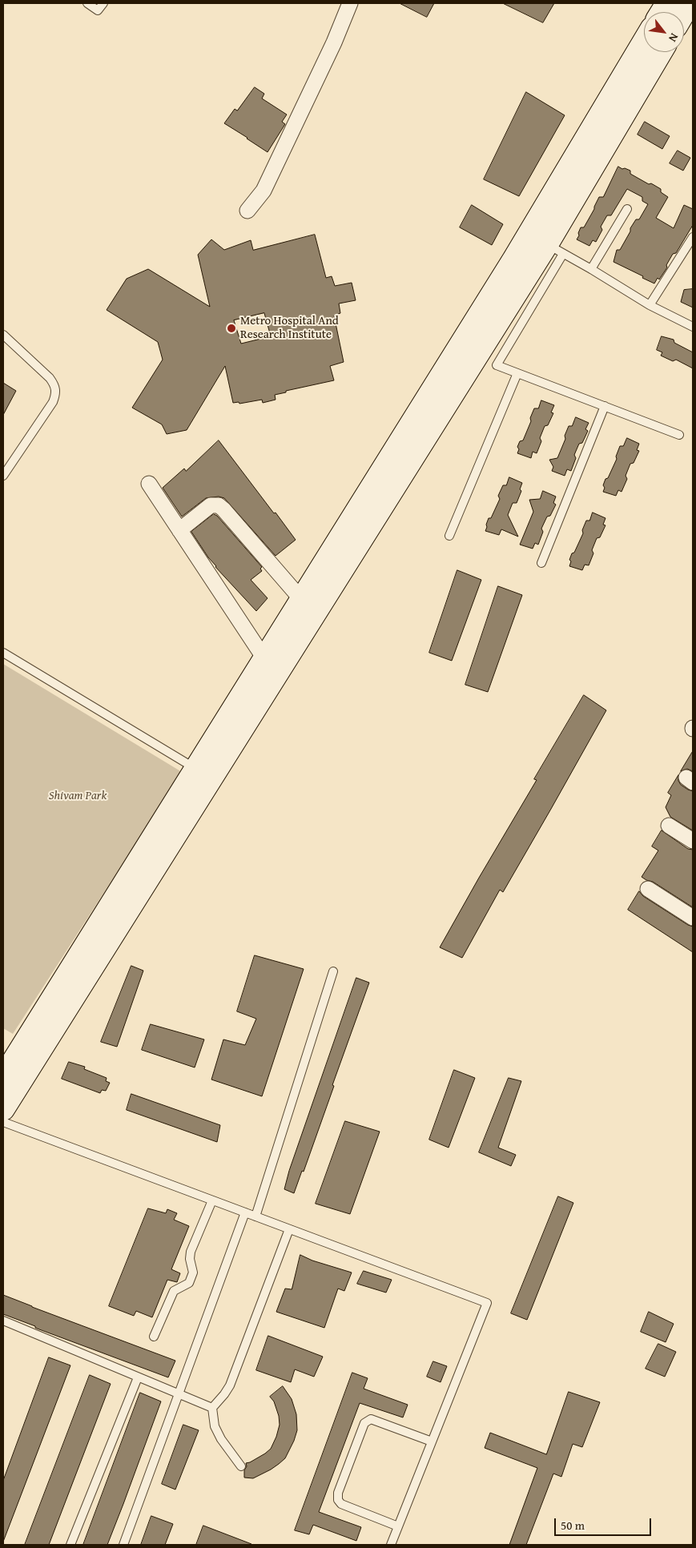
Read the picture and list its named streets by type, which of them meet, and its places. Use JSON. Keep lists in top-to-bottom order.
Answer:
{
  "parks": ["Shivam Park"],
  "places": ["Metro Hospital And Research Institute"],
  "scale_bar": "50 m",
  "north": "bottom right"
}
